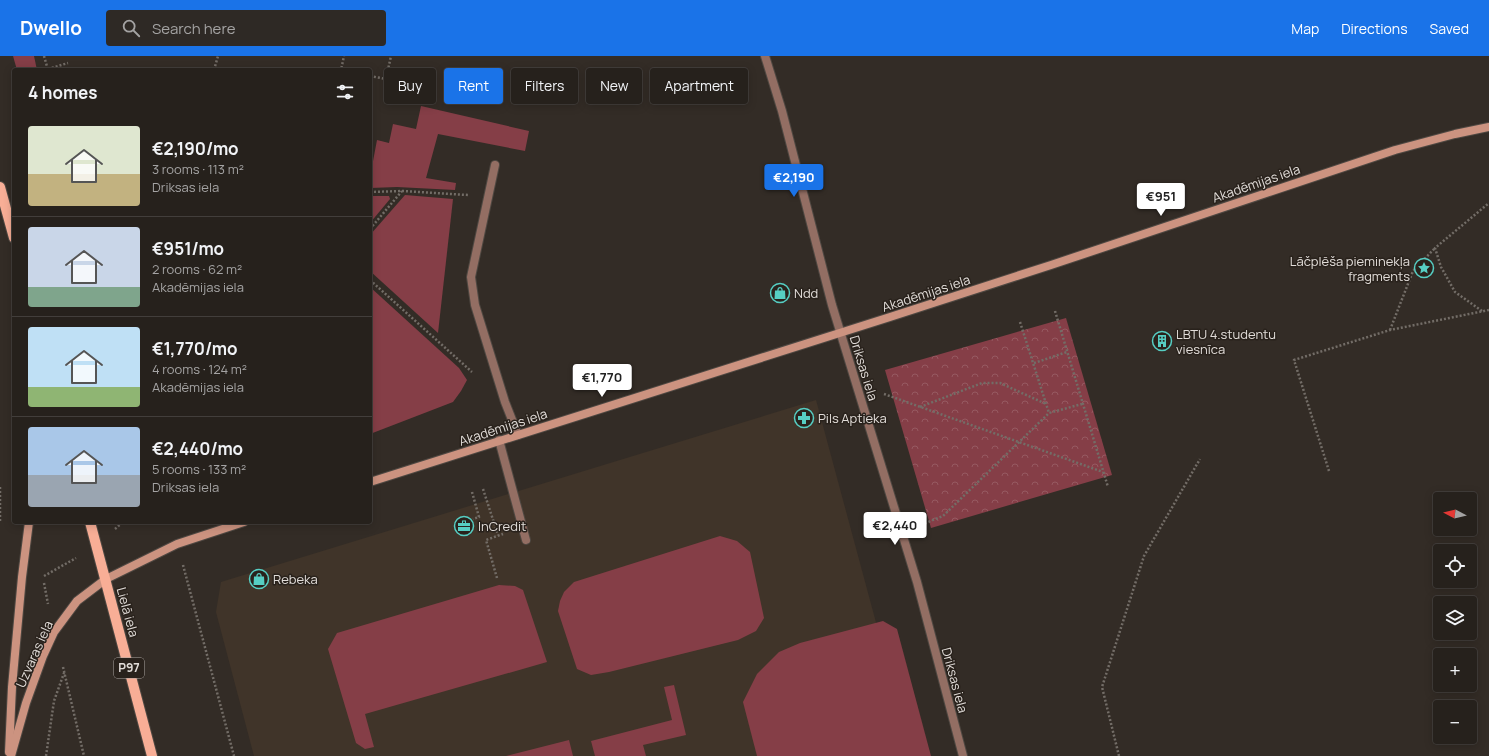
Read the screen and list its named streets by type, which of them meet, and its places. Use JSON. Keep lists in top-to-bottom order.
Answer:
{
  "streets": {
    "main road": [
      "Akadēmijas iela",
      "Lielā iela",
      "Uzvaras iela",
      "P97"
    ],
    "street": ["Driksas iela"]
  },
  "crossings": [
    ["Akadēmijas iela", "Driksas iela"],
    ["Lielā iela", "Uzvaras iela"]
  ],
  "places": {
    "place": ["Lāčplēša pieminekļa fragments"],
    "shop": ["Ndd", "Rebeka"],
    "building": ["LBTU 4.studentu viesnīca"],
    "pharmacy": ["Pils Aptieka"],
    "office": ["InCredit"]
  },
  "north": "left",
  "page": {
    "header": "Dwello",
    "search": "Search here",
    "nav": ["Map", "Directions", "Saved"],
    "chip": [
      "Buy",
      "Rent",
      "Filters",
      "New",
      "Apartment"
    ],
    "heading": "4 homes",
    "list": [
      {
        "name": "€2,190/mo",
        "note": "3 rooms · 113 m² · Driksas iela"
      },
      {
        "name": "€951/mo",
        "note": "2 rooms · 62 m² · Akadēmijas iela"
      },
      {
        "name": "€1,770/mo",
        "note": "4 rooms · 124 m² · Akadēmijas iela"
      },
      {
        "name": "€2,440/mo",
        "note": "5 rooms · 133 m² · Driksas iela"
      }
    ],
    "price": [
      "€2,190",
      "€951",
      "€1,770",
      "€2,440"
    ],
    "map_buttons": ["+", "−"]
  }
}
